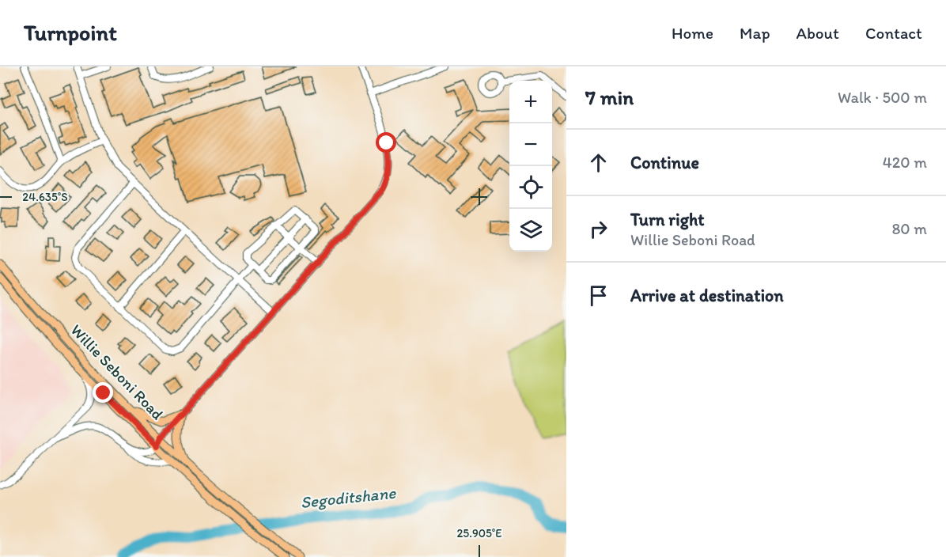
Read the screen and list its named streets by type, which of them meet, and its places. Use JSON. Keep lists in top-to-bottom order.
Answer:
{
  "streets": {
    "main road": ["Willie Seboni Road"]
  },
  "water": ["Segoditshane"],
  "page": {
    "header": "Turnpoint",
    "nav": [
      "Home",
      "Map",
      "About",
      "Contact"
    ],
    "heading": ["7 min", "Walk · 500 m"],
    "map_buttons": ["+", "−"],
    "list": [
      ["Continue", "420 m"],
      ["Turn right", "Willie Seboni Road", "80 m"],
      "Arrive at destination"
    ]
  },
  "coordinates": ["24.635°S", "25.905°E"]
}
